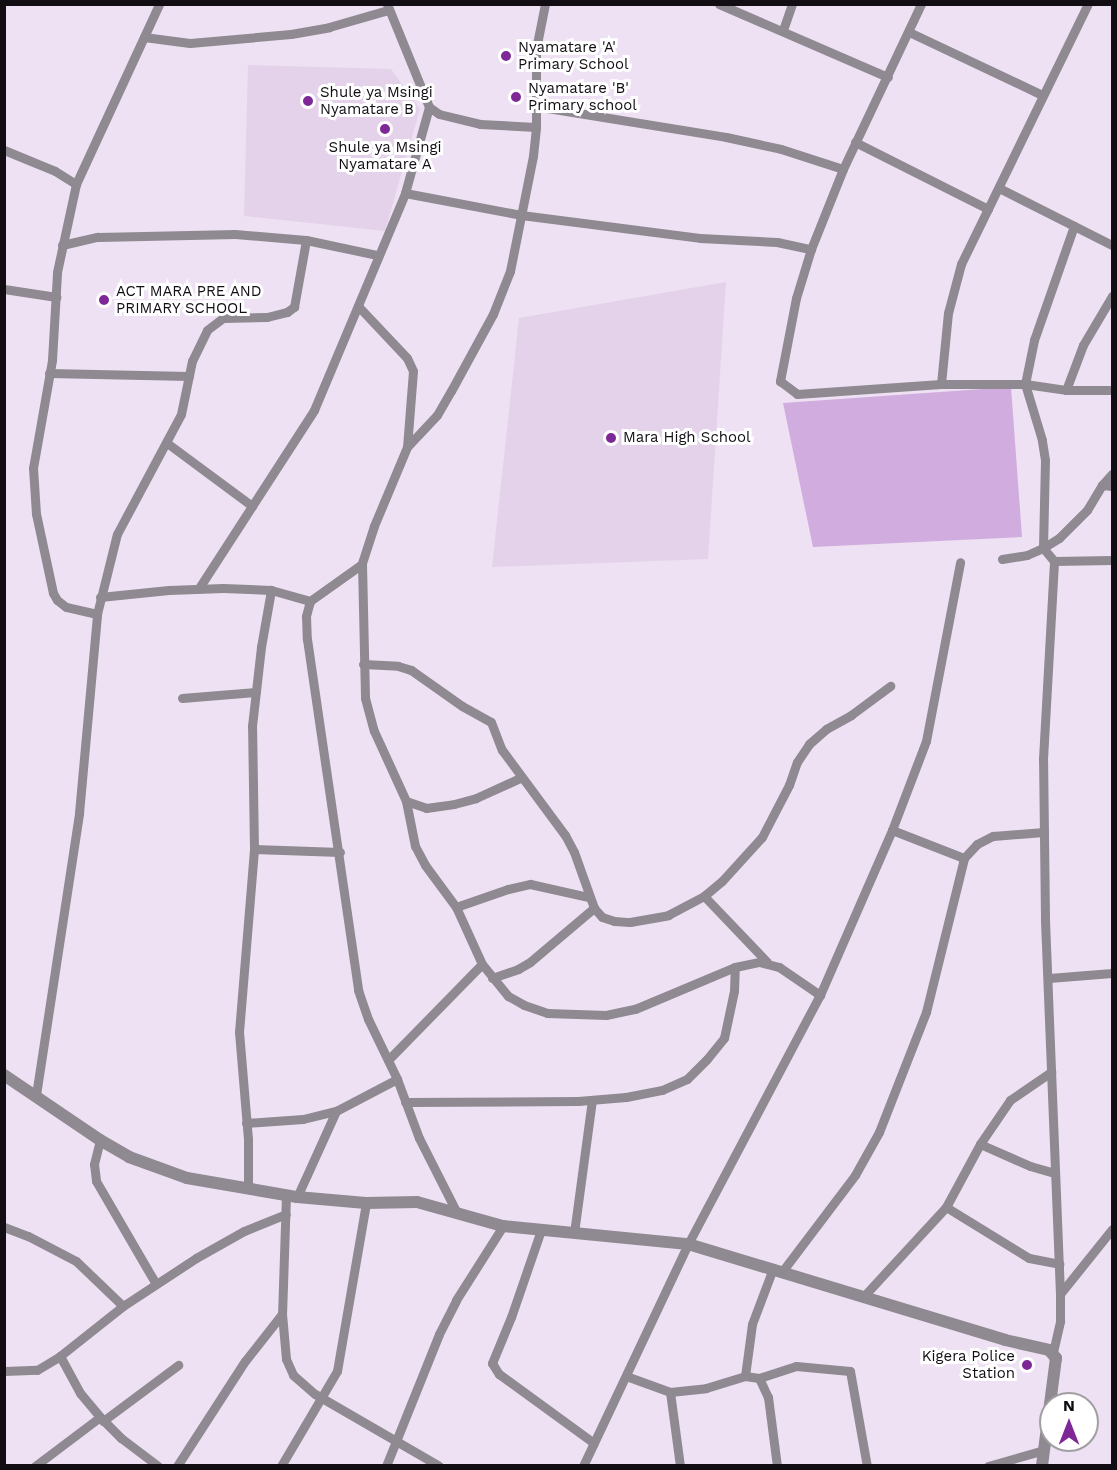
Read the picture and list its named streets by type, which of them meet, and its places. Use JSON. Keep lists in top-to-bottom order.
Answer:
{
  "places": [
    "Nyamatare 'A' Primary School",
    "Nyamatare 'B' Primary school",
    "Shule ya Msingi Nyamatare B",
    "Shule ya Msingi Nyamatare A",
    "ACT MARA PRE AND PRIMARY SCHOOL",
    "Mara High School",
    "Kigera Police Station"
  ],
  "north": "top"
}
